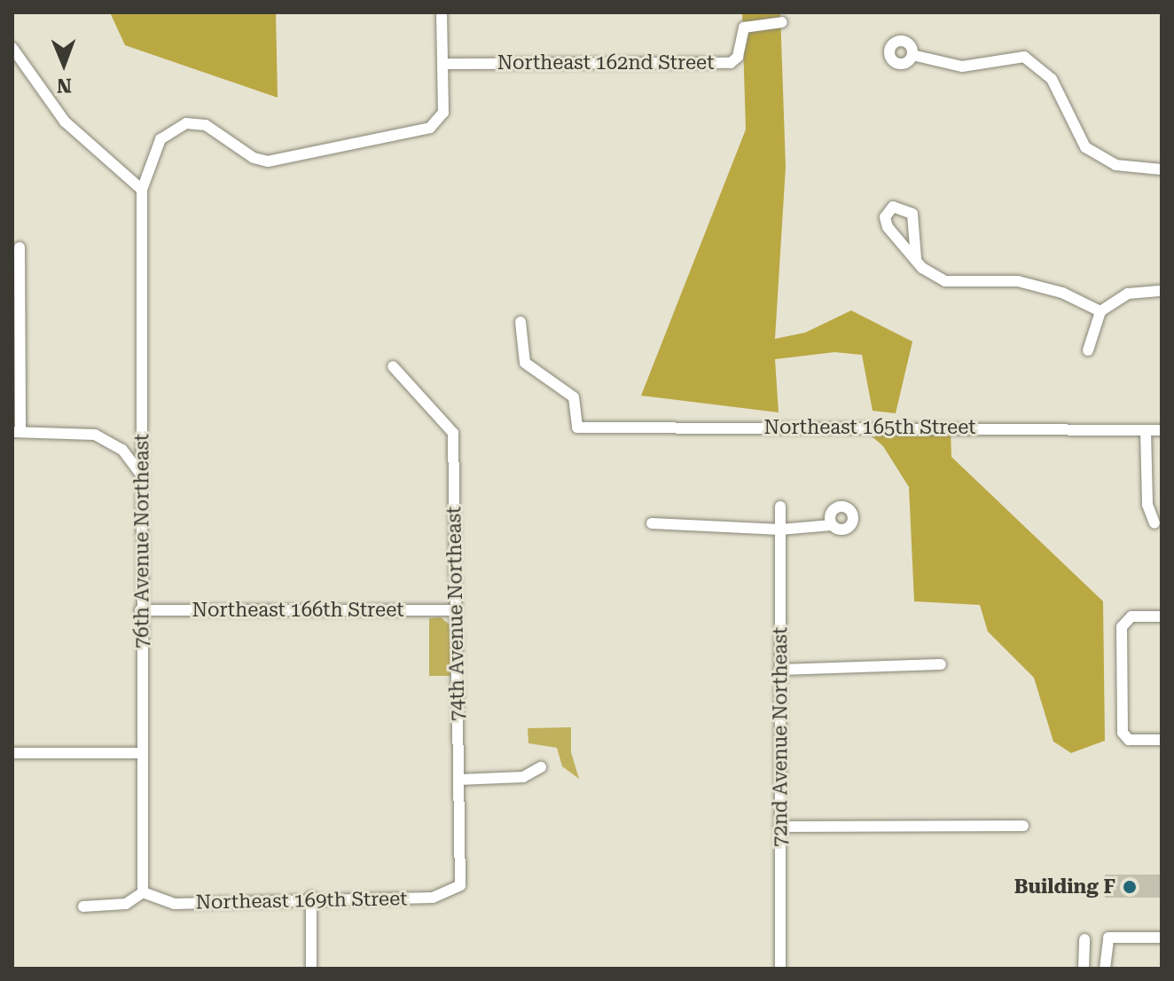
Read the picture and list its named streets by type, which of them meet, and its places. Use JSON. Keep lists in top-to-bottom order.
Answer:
{
  "streets": {
    "street": [
      "Northeast 162nd Street",
      "Northeast 165th Street",
      "76th Avenue Northeast",
      "Northeast 166th Street",
      "74th Avenue Northeast",
      "72nd Avenue Northeast",
      "Northeast 169th Street"
    ]
  },
  "crossings": [
    ["76th Avenue Northeast", "Northeast 166th Street"],
    ["76th Avenue Northeast", "Northeast 169th Street"],
    ["Northeast 166th Street", "74th Avenue Northeast"],
    ["74th Avenue Northeast", "Northeast 169th Street"]
  ],
  "places": ["Building F"],
  "north": "bottom"
}
